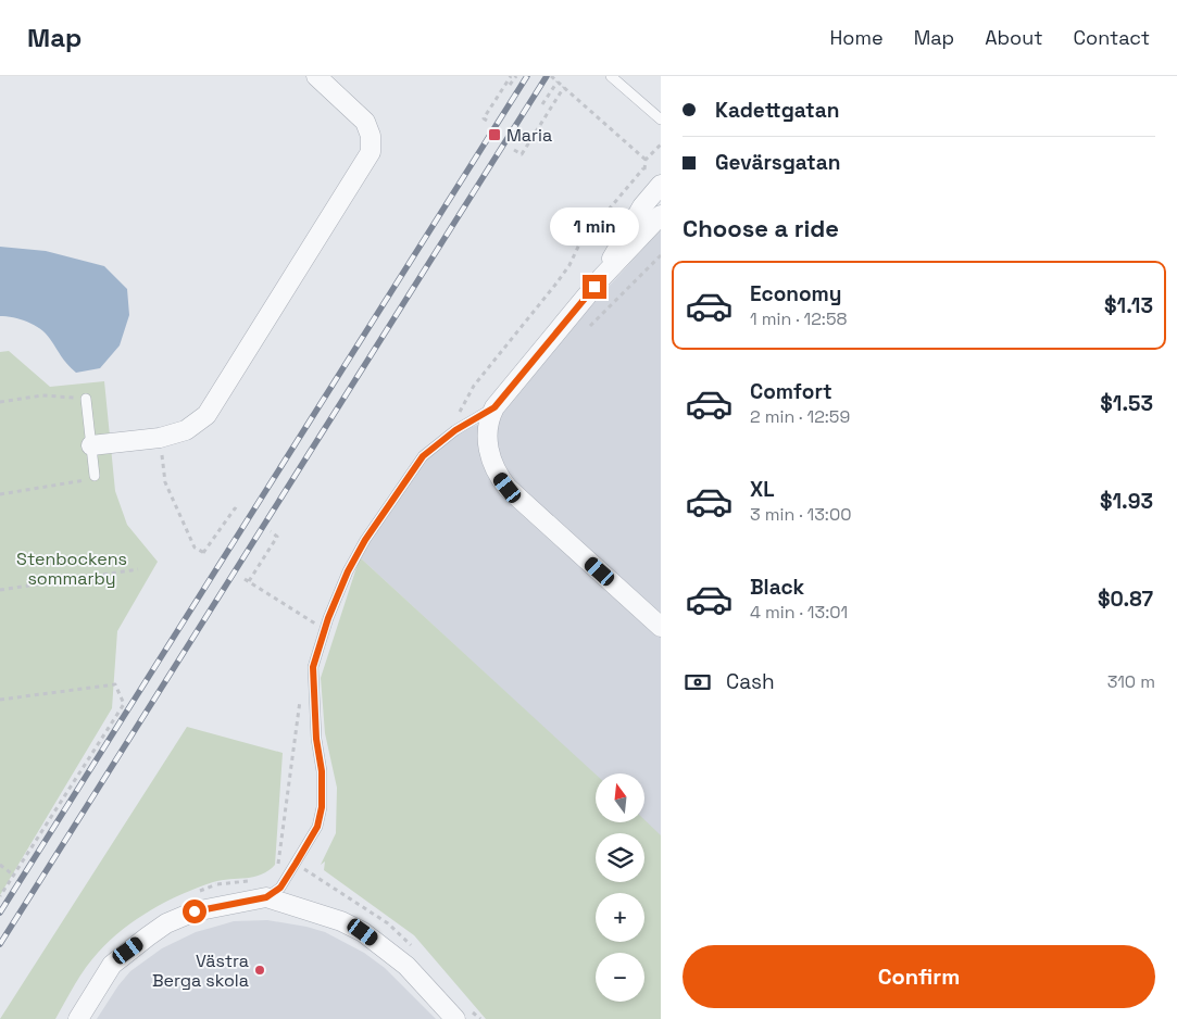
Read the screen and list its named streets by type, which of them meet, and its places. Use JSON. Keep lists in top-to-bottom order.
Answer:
{
  "parks": ["Stenbockens sommarby"],
  "places": {
    "transit": ["Maria"],
    "other": ["Västra Berga skola"]
  },
  "north": "top",
  "page": {
    "header": "Map",
    "nav": [
      "Home",
      "Map",
      "About",
      "Contact"
    ],
    "banner": ["Kadettgatan", "Gevärsgatan"],
    "heading": "Choose a ride",
    "bubble": "1 min",
    "list": [
      {
        "name": "Economy",
        "note": "1 min · 12:58",
        "value": "$1.13"
      },
      {
        "name": "Comfort",
        "note": "2 min · 12:59",
        "value": "$1.53"
      },
      {
        "name": "XL",
        "note": "3 min · 13:00",
        "value": "$1.93"
      },
      {
        "name": "Black",
        "note": "4 min · 13:01",
        "value": "$0.87"
      }
    ],
    "pay": ["Cash", "310 m"],
    "map_buttons": ["+", "−"],
    "buttons": "Confirm"
  }
}
